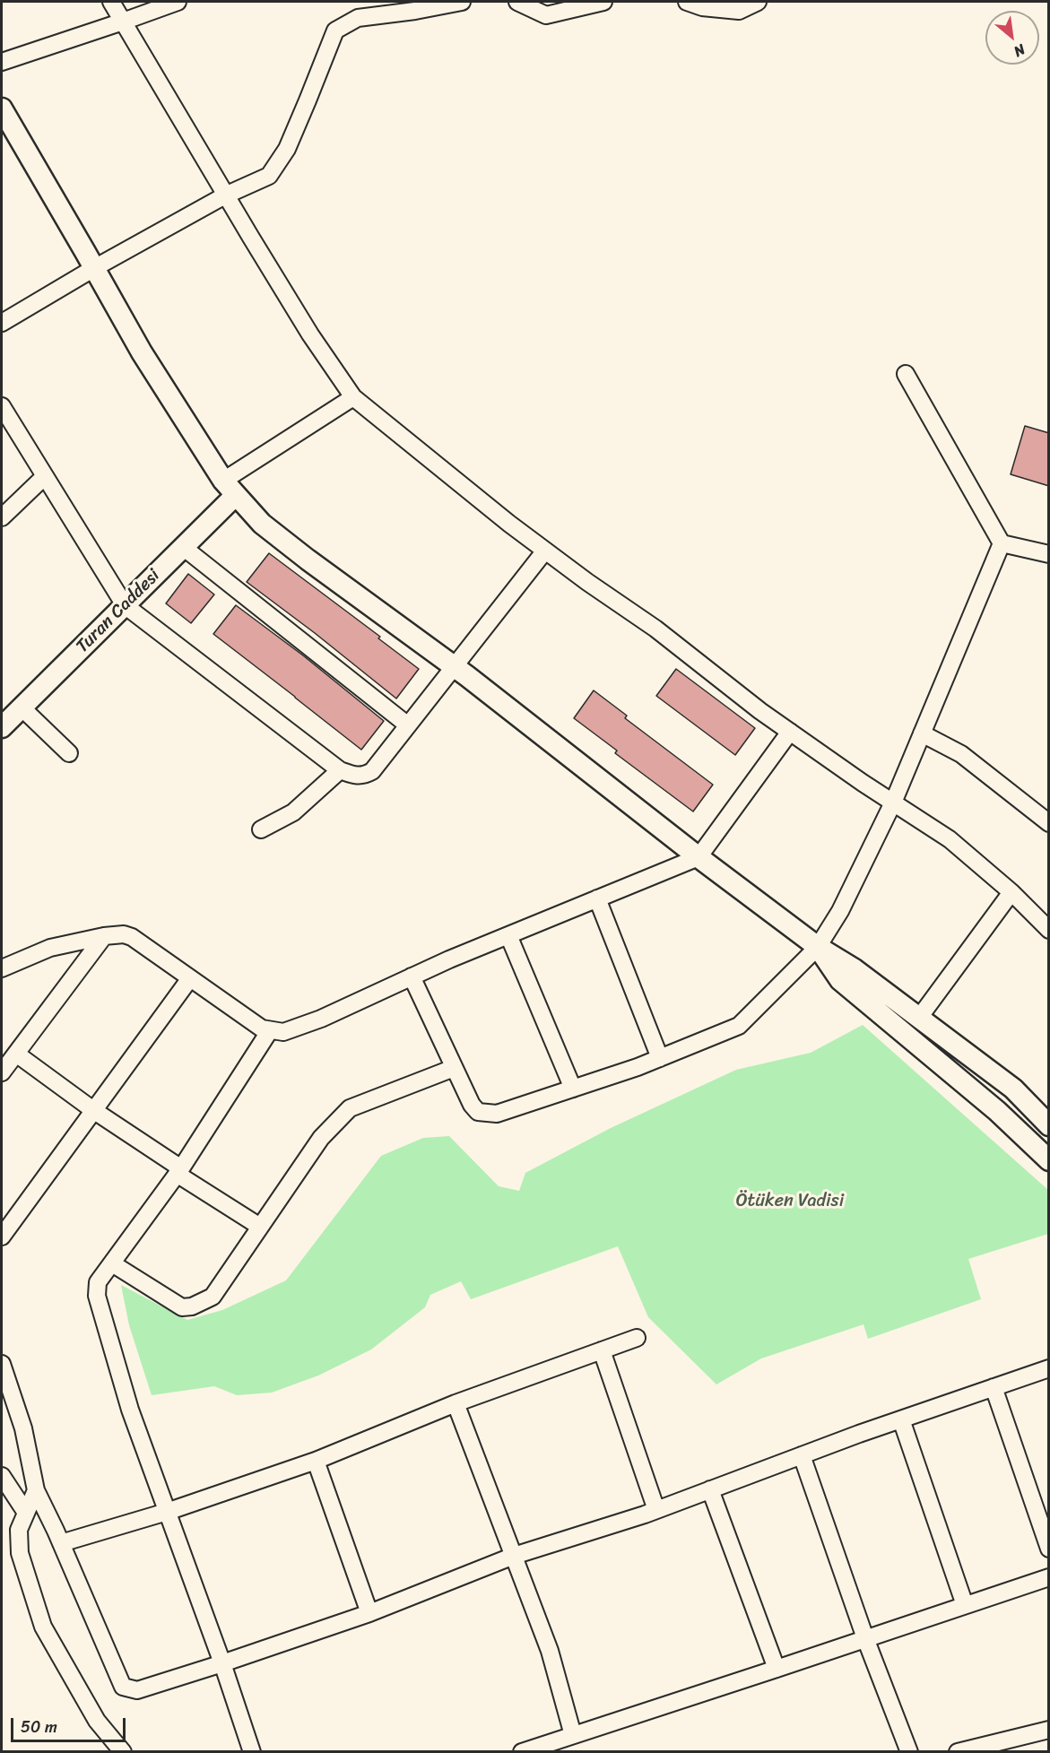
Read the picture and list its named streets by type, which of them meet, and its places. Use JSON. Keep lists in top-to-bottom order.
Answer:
{
  "streets": {
    "street": ["Turan Caddesi"]
  },
  "parks": ["Ötüken Vadisi"],
  "scale_bar": "50 m",
  "north": "bottom right"
}
